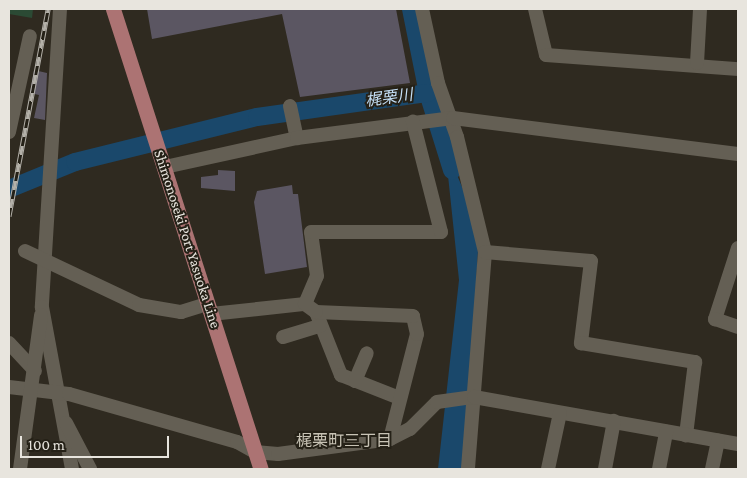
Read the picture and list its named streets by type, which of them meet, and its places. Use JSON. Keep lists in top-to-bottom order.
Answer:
{
  "streets": {
    "main road": ["Shimonoseki Port Yasuoka Line"]
  },
  "districts": ["梶栗町三丁目"],
  "water": ["梶栗川"],
  "scale_bar": "100 m"
}
